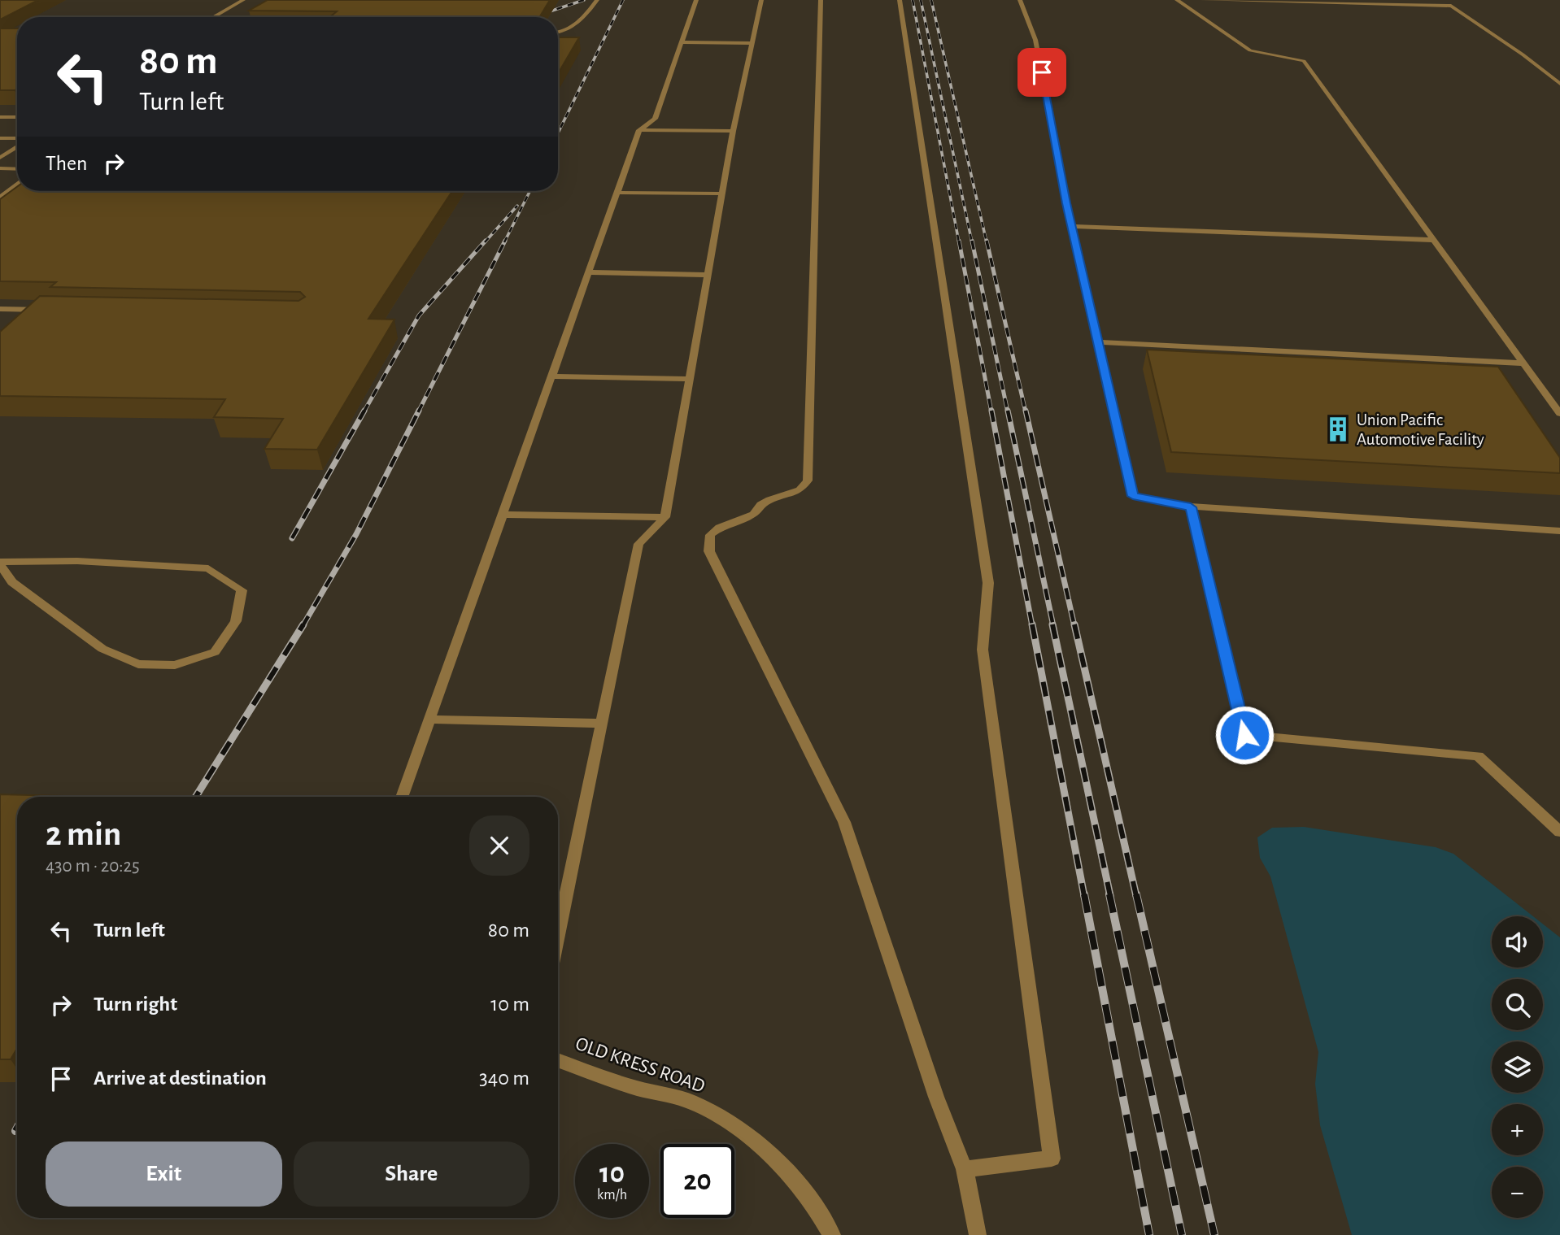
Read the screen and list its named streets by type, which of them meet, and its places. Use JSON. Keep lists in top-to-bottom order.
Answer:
{
  "streets": {
    "street": ["OLD KRESS ROAD"]
  },
  "places": {
    "building": ["Union Pacific Automotive Facility"]
  },
  "page": {
    "turn": ["80 m", "Turn left"],
    "then": "Then",
    "heading": ["2 min", "430 m · 20:25"],
    "list": [
      {
        "name": "Turn left",
        "value": "80 m"
      },
      {
        "name": "Turn right",
        "value": "10 m"
      },
      {
        "name": "Arrive at destination",
        "value": "340 m"
      }
    ],
    "map_buttons": ["+", "−"],
    "buttons": ["Exit", "Share"],
    "speed": "10 km/h",
    "limit": "20"
  }
}
